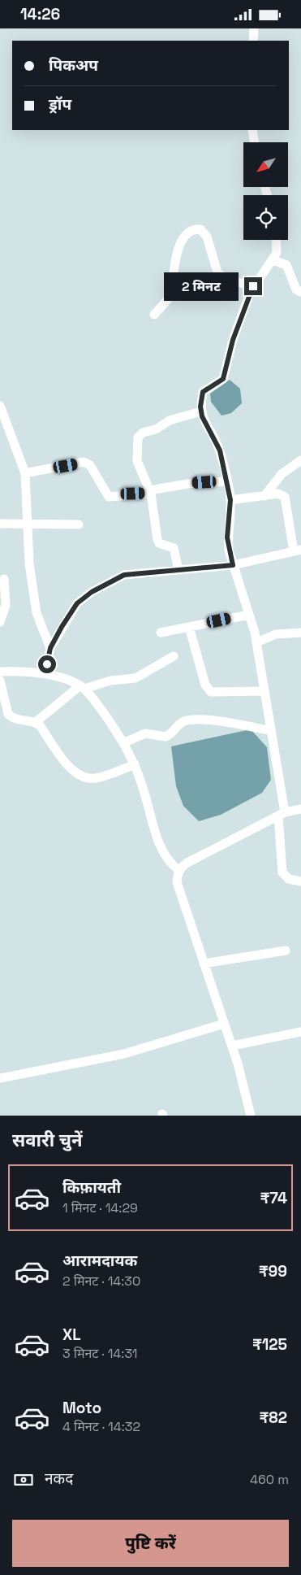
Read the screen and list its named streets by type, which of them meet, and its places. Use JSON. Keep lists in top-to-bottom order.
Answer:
{
  "north": "bottom left",
  "page": {
    "status": "14:26",
    "banner": ["पिकअप", "ड्रॉप"],
    "bubble": "2 मिनट",
    "heading": "सवारी चुनें",
    "list": [
      {
        "name": "किफ़ायती",
        "note": "1 मिनट · 14:29",
        "value": "₹74"
      },
      {
        "name": "आरामदायक",
        "note": "2 मिनट · 14:30",
        "value": "₹99"
      },
      {
        "name": "XL",
        "note": "3 मिनट · 14:31",
        "value": "₹125"
      },
      {
        "name": "Moto",
        "note": "4 मिनट · 14:32",
        "value": "₹82"
      }
    ],
    "pay": ["नकद", "460 m"],
    "buttons": "पुष्टि करें"
  }
}
